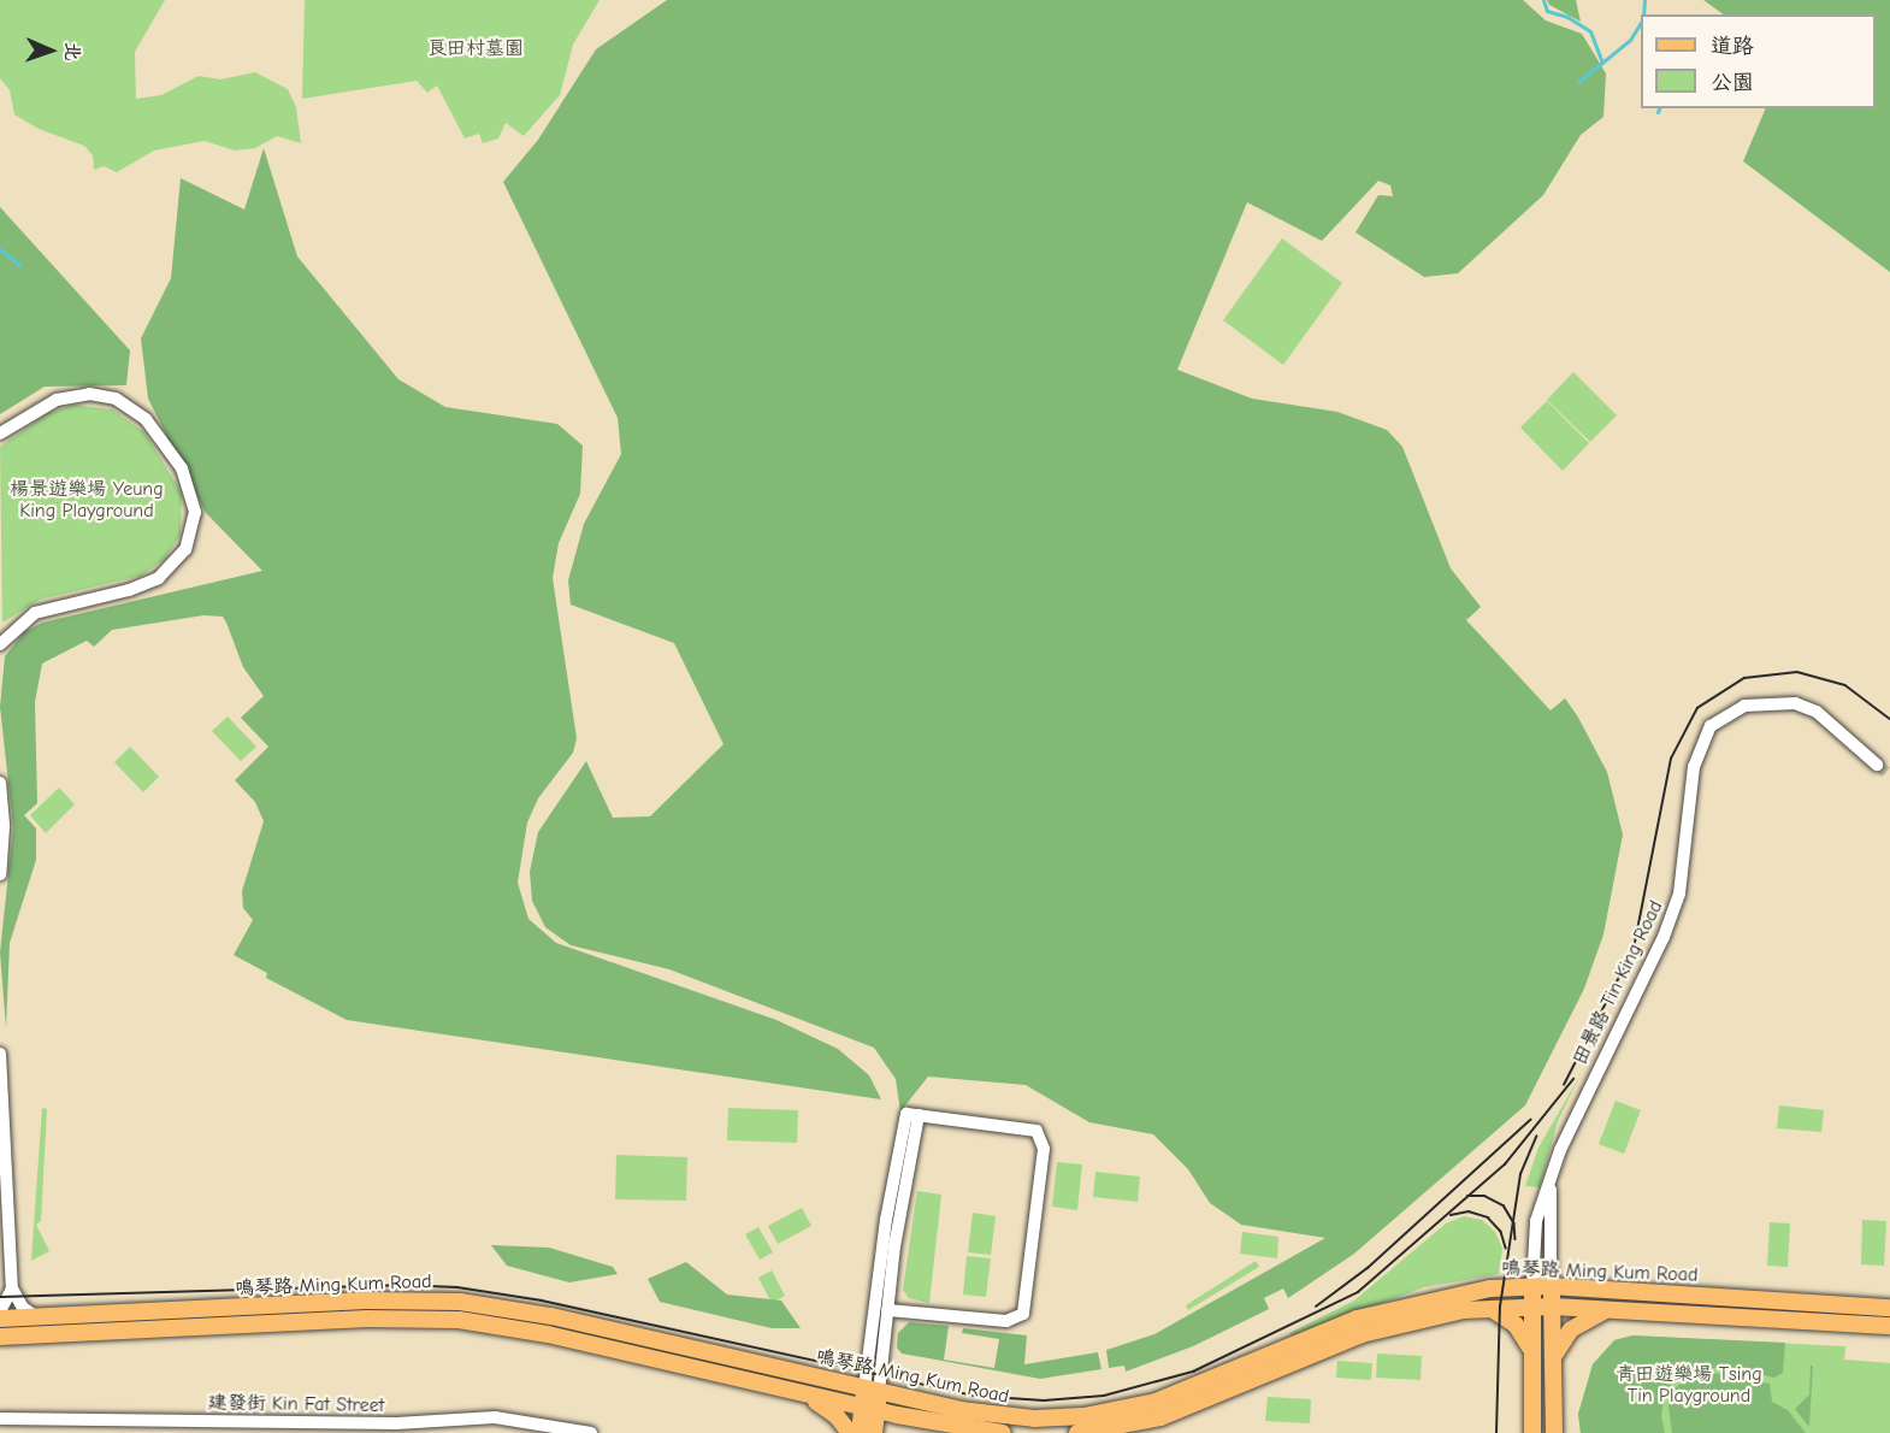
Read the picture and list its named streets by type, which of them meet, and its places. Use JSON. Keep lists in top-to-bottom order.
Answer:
{
  "streets": {
    "main road": ["鳴琴路 Ming Kum Road"],
    "street": ["田景路 Tin King Road", "建發街 Kin Fat Street"]
  },
  "crossings": [
    ["田景路 Tin King Road", "鳴琴路 Ming Kum Road"]
  ],
  "parks": ["良田村墓園", "楊景遊樂場 Yeung King Playground", "青田遊樂場 Tsing Tin Playground"],
  "legend": ["道路", "公園"],
  "north": "right"
}
